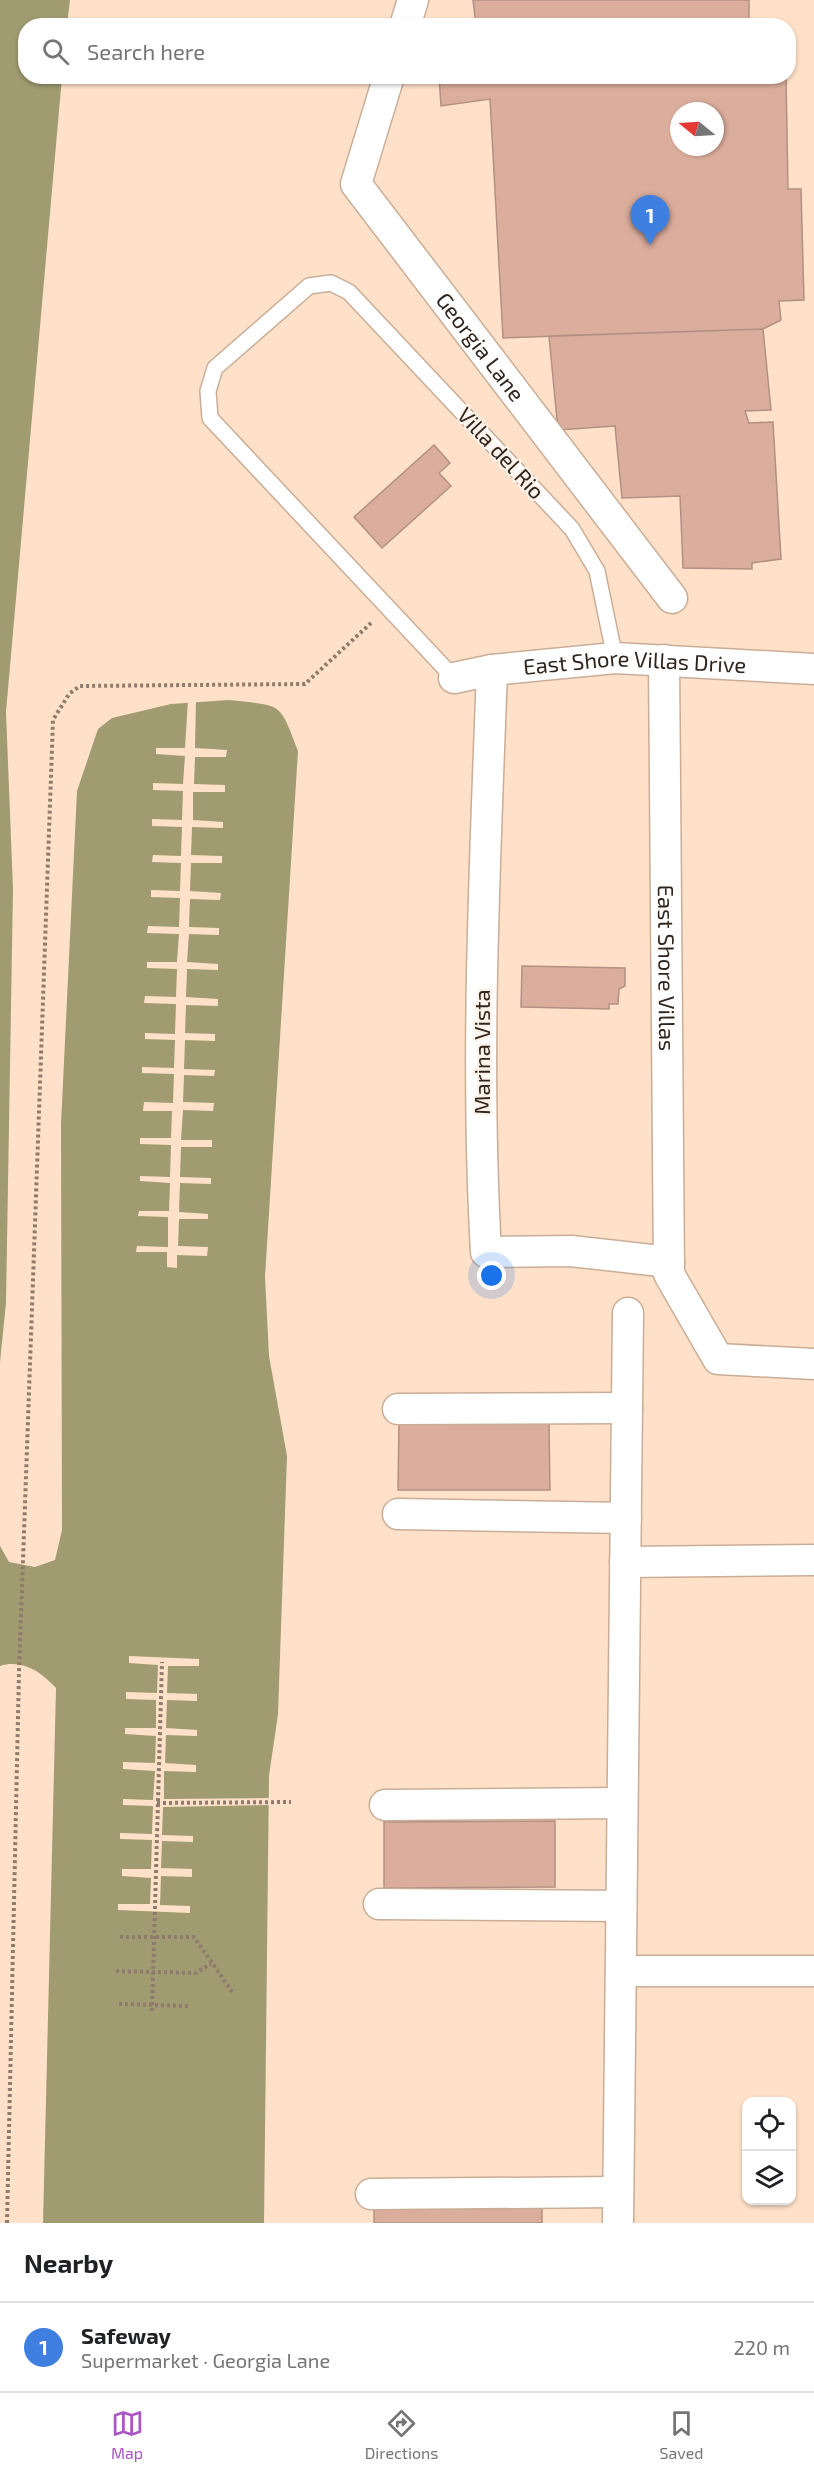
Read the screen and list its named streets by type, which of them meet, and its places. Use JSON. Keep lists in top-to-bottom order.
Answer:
{
  "streets": {
    "street": [
      "Georgia Lane",
      "East Shore Villas Drive",
      "East Shore Villas",
      "Marina Vista"
    ],
    "lane": ["Villa del Rio"]
  },
  "crossings": [
    ["Villa del Rio", "East Shore Villas Drive"],
    ["East Shore Villas Drive", "East Shore Villas"],
    ["East Shore Villas Drive", "Marina Vista"],
    ["East Shore Villas", "Marina Vista"]
  ],
  "north": "left",
  "page": {
    "search": "Search here",
    "pins": "1",
    "heading": "Nearby",
    "list": [
      {
        "mark": "1",
        "name": "Safeway",
        "note": "Supermarket · Georgia Lane",
        "value": "220 m"
      }
    ],
    "nav": ["Map", "Directions", "Saved"]
  }
}
